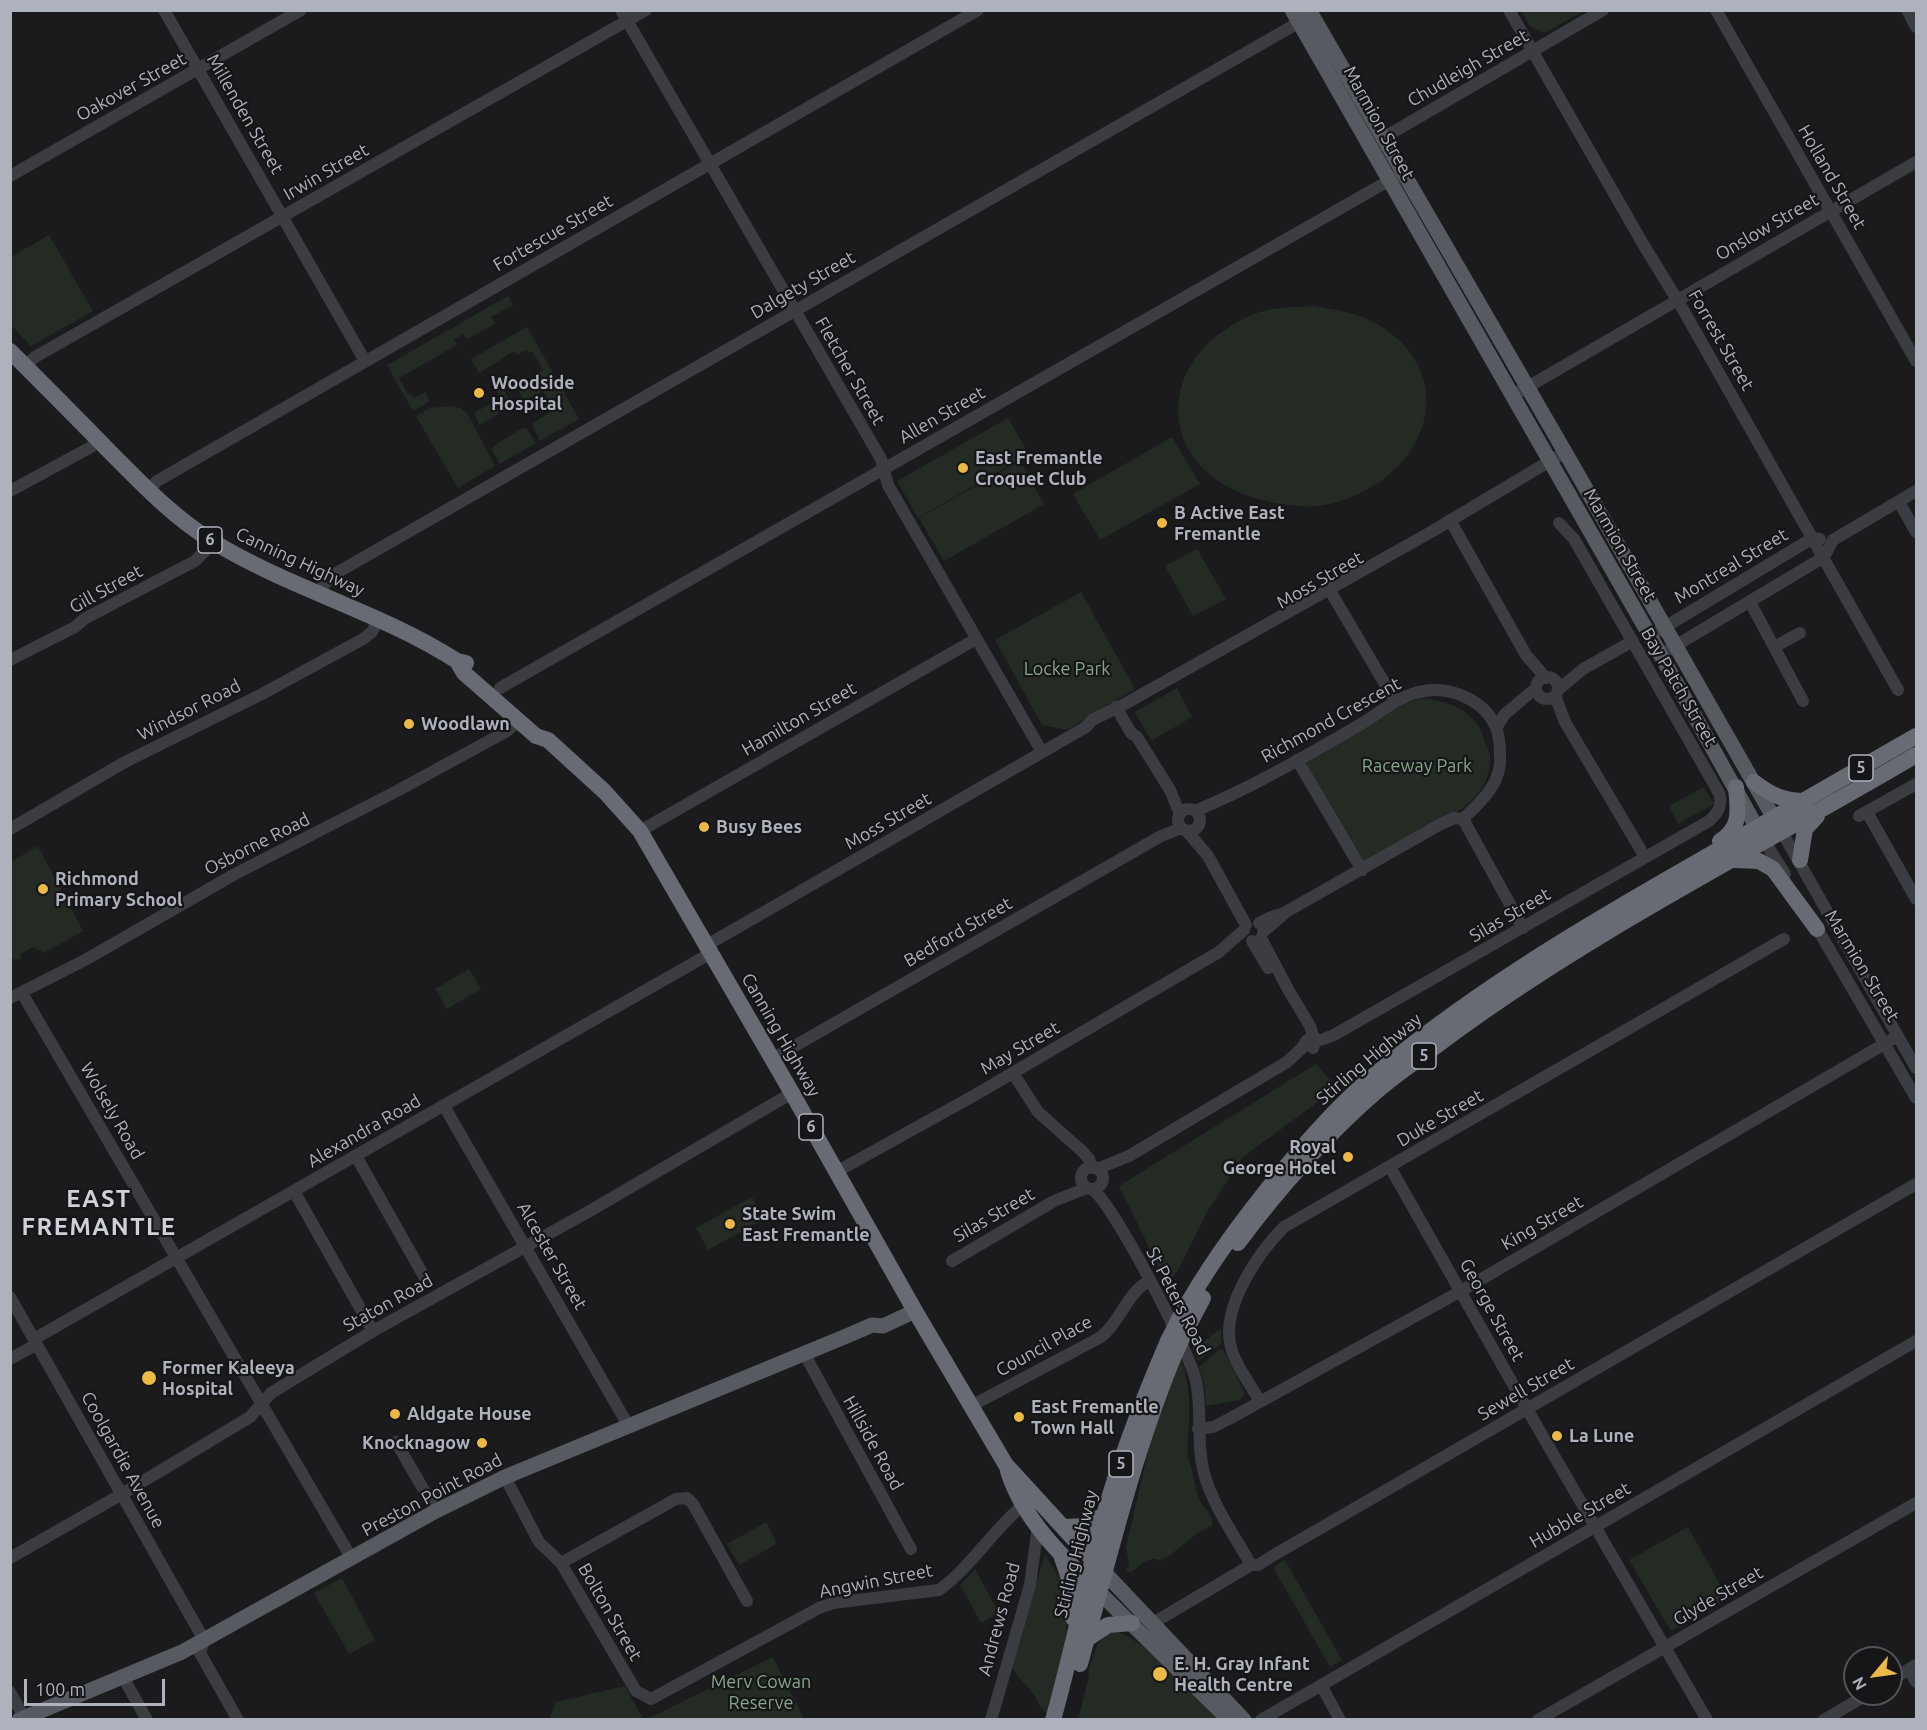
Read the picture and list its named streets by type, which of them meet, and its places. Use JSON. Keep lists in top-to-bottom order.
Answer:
{
  "streets": {
    "highway": [
      "6",
      "Canning Highway",
      "5",
      "Stirling Highway"
    ],
    "main road": ["Marmion Street", "Preston Point Road"],
    "street": [
      "Chudleigh Street",
      "Oakover Street",
      "Millenden Street",
      "Irwin Street",
      "Holland Street",
      "Onslow Street",
      "Fortescue Street",
      "Dalgety Street",
      "Forrest Street",
      "Fletcher Street",
      "Allen Street",
      "Montreal Street",
      "Moss Street",
      "Gill Street",
      "Bay Patch Street",
      "Windsor Road",
      "Hamilton Street",
      "Richmond Crescent",
      "Osborne Road",
      "Silas Street",
      "Bedford Street",
      "May Street",
      "Wolsely Road",
      "Duke Street",
      "Alexandra Road",
      "King Street",
      "Alcester Street",
      "St Peters Road",
      "Staton Road",
      "George Street",
      "Council Place",
      "Sewell Street",
      "Hillside Road",
      "Coolgardie Avenue",
      "Hubble Street",
      "Angwin Street",
      "Glyde Street",
      "Bolton Street",
      "Andrews Road"
    ]
  },
  "crossings": [
    ["Chudleigh Street", "Marmion Street"],
    ["Chudleigh Street", "Forrest Street"],
    ["Oakover Street", "Millenden Street"],
    ["Millenden Street", "Irwin Street"],
    ["Millenden Street", "Fortescue Street"],
    ["Marmion Street", "Onslow Street"],
    ["Marmion Street", "Dalgety Street"],
    ["Marmion Street", "Allen Street"],
    ["Marmion Street", "Montreal Street"],
    ["Marmion Street", "Moss Street"],
    ["Marmion Street", "Stirling Highway"],
    ["Marmion Street", "King Street"],
    ["Irwin Street", "Fletcher Street"],
    ["Irwin Street", "Canning Highway"],
    ["Holland Street", "Onslow Street"],
    ["Onslow Street", "Forrest Street"],
    ["Fortescue Street", "Fletcher Street"],
    ["Fortescue Street", "Canning Highway"],
    ["Dalgety Street", "Fletcher Street"],
    ["Dalgety Street", "Canning Highway"],
    ["Forrest Street", "Montreal Street"],
    ["Fletcher Street", "Allen Street"],
    ["Fletcher Street", "Moss Street"],
    ["Fletcher Street", "Hamilton Street"],
    ["Allen Street", "Canning Highway"],
    ["Canning Highway", "Moss Street"],
    ["Canning Highway", "Gill Street"],
    ["Canning Highway", "Windsor Road"],
    ["Canning Highway", "Hamilton Street"],
    ["Canning Highway", "Osborne Road"],
    ["Canning Highway", "Bedford Street"],
    ["Canning Highway", "May Street"],
    ["Canning Highway", "Stirling Highway"],
    ["Canning Highway", "Alexandra Road"],
    ["Canning Highway", "Staton Road"],
    ["Canning Highway", "Council Place"],
    ["Canning Highway", "Sewell Street"],
    ["Canning Highway", "Preston Point Road"],
    ["Canning Highway", "Angwin Street"],
    ["Canning Highway", "Andrews Road"],
    ["Moss Street", "Alexandra Road"],
    ["Bay Patch Street", "Silas Street"],
    ["Richmond Crescent", "Bedford Street"],
    ["Osborne Road", "Wolsely Road"],
    ["Silas Street", "St Peters Road"],
    ["May Street", "St Peters Road"],
    ["Wolsely Road", "Alexandra Road"],
    ["Wolsely Road", "Staton Road"],
    ["Wolsely Road", "Preston Point Road"],
    ["Duke Street", "King Street"],
    ["Duke Street", "George Street"],
    ["Alexandra Road", "Alcester Street"],
    ["Alexandra Road", "Coolgardie Avenue"],
    ["King Street", "St Peters Road"],
    ["King Street", "George Street"],
    ["Alcester Street", "Staton Road"],
    ["Alcester Street", "Preston Point Road"],
    ["St Peters Road", "Council Place"],
    ["St Peters Road", "Sewell Street"],
    ["Staton Road", "Coolgardie Avenue"],
    ["George Street", "Sewell Street"],
    ["George Street", "Hubble Street"],
    ["George Street", "Glyde Street"],
    ["Hillside Road", "Preston Point Road"],
    ["Coolgardie Avenue", "Preston Point Road"],
    ["Preston Point Road", "Bolton Street"],
    ["Angwin Street", "Bolton Street"]
  ],
  "districts": ["EAST FREMANTLE"],
  "parks": ["Locke Park", "Raceway Park", "Merv Cowan Reserve"],
  "places": [
    "Woodside Hospital",
    "East Fremantle Croquet Club",
    "B Active East Fremantle",
    "Woodlawn",
    "Busy Bees",
    "Richmond Primary School",
    "Royal George Hotel",
    "State Swim East Fremantle",
    "Former Kaleeya Hospital",
    "Aldgate House",
    "East Fremantle Town Hall",
    "La Lune",
    "Knocknagow",
    "E. H. Gray Infant Health Centre"
  ],
  "scale_bar": "100 m",
  "north": "bottom left"
}
